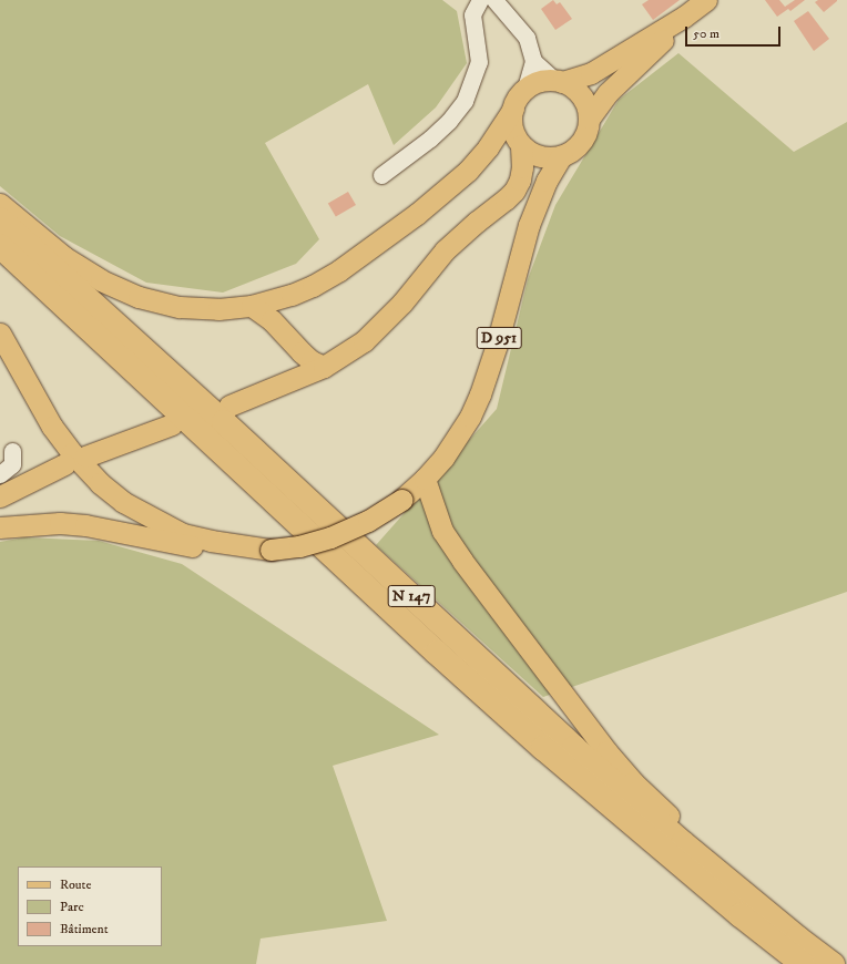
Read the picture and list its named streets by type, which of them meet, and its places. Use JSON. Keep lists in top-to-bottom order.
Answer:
{
  "streets": {
    "highway": ["N 147"],
    "main road": ["D 951"]
  },
  "legend": ["Route", "Parc", "Bâtiment"],
  "scale_bar": "50 m"
}
